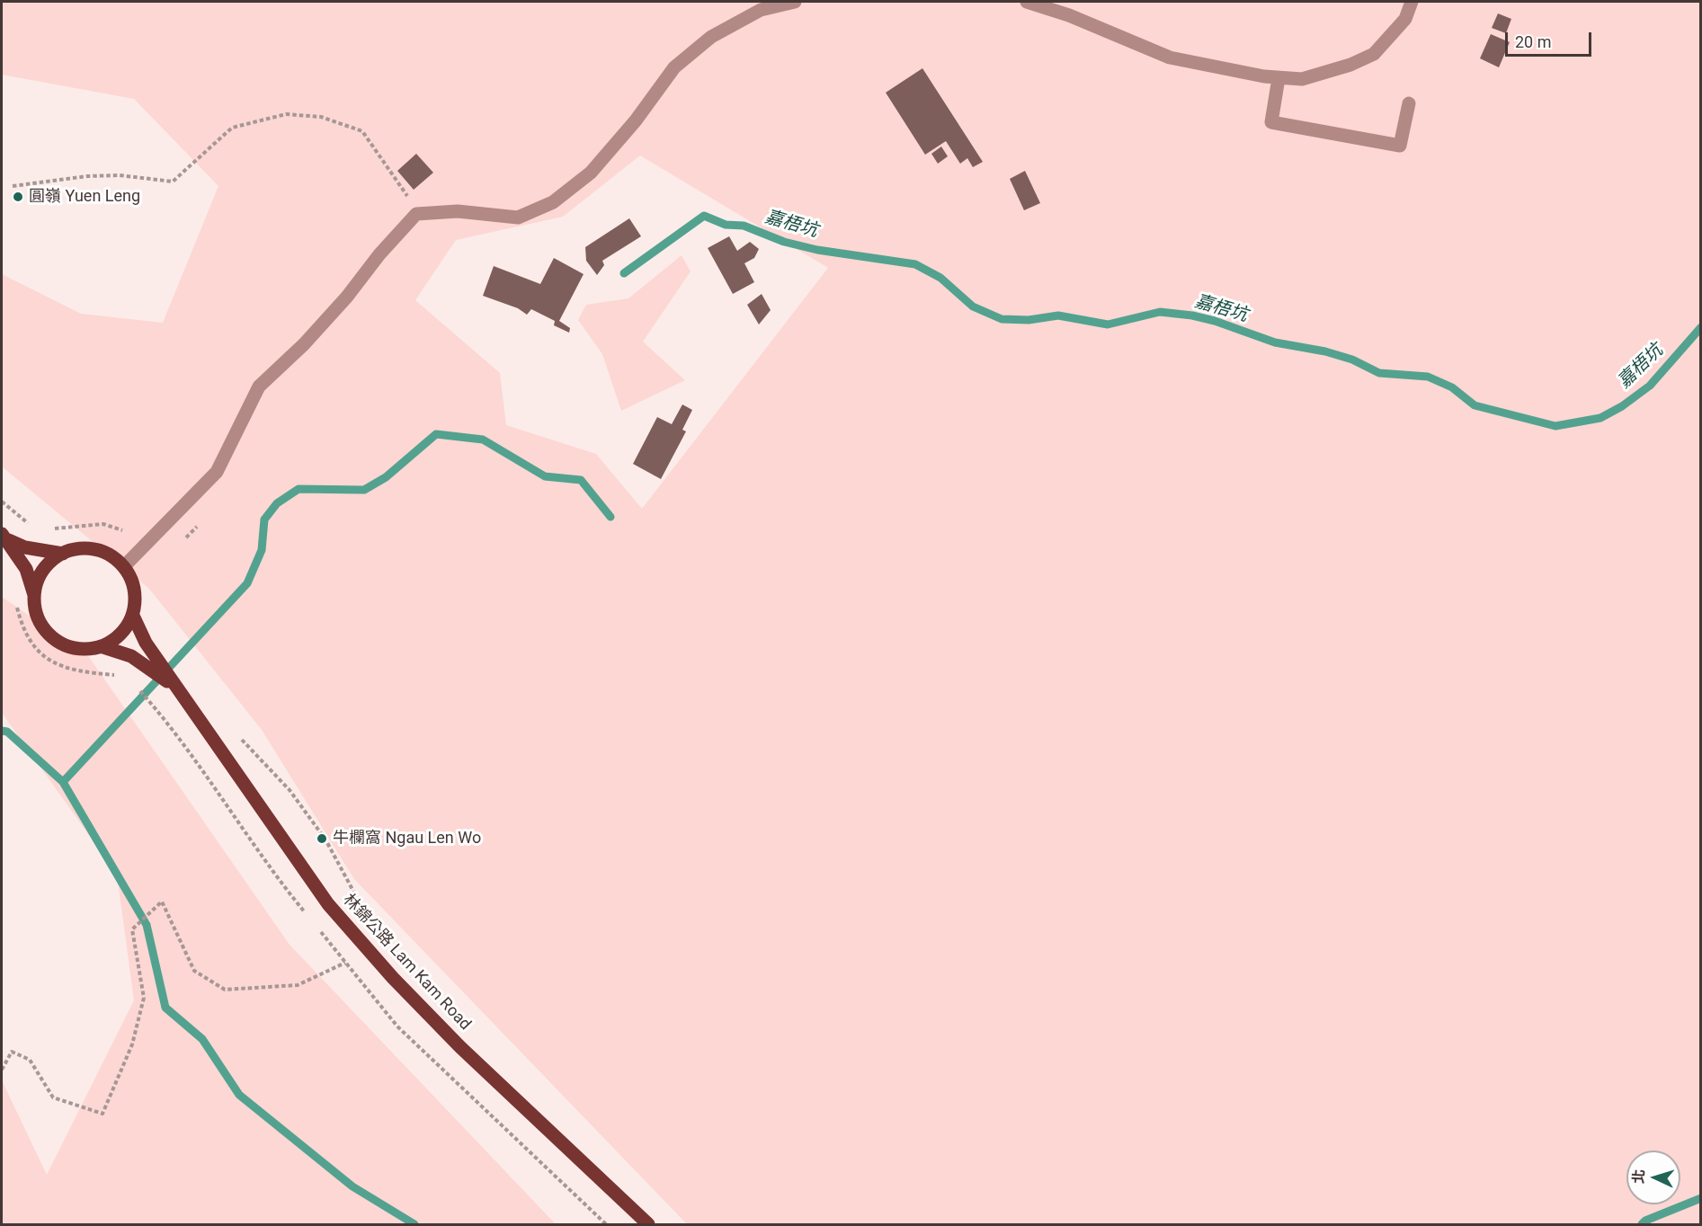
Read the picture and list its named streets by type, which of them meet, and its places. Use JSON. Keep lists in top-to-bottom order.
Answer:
{
  "streets": {
    "main road": ["林錦公路 Lam Kam Road"]
  },
  "water": ["嘉梧坑"],
  "places": ["圓嶺 Yuen Leng", "牛欄窩 Ngau Len Wo"],
  "scale_bar": "20 m",
  "north": "left"
}
